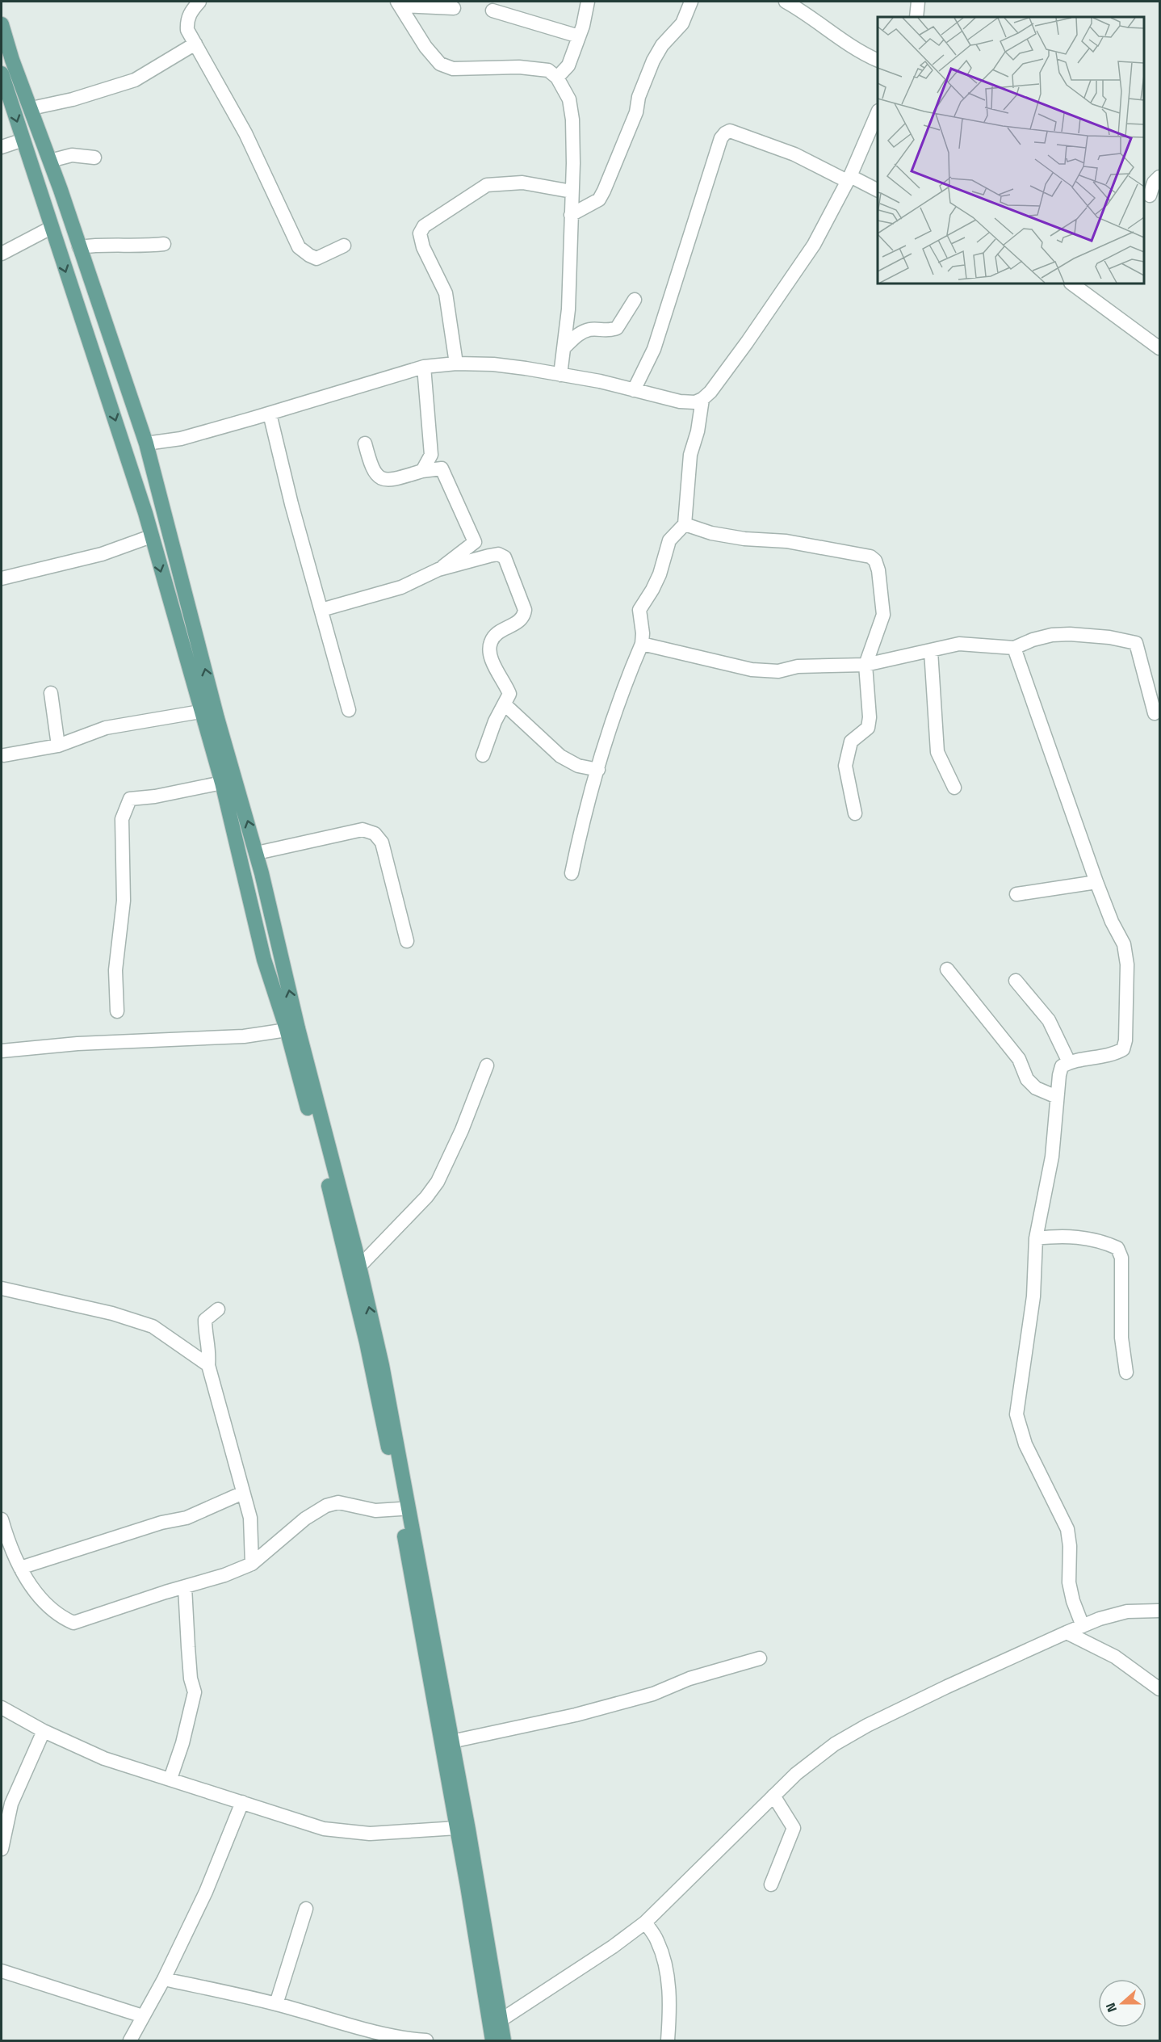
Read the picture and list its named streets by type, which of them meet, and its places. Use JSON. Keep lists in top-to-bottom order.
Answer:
{
  "north": "left"
}
